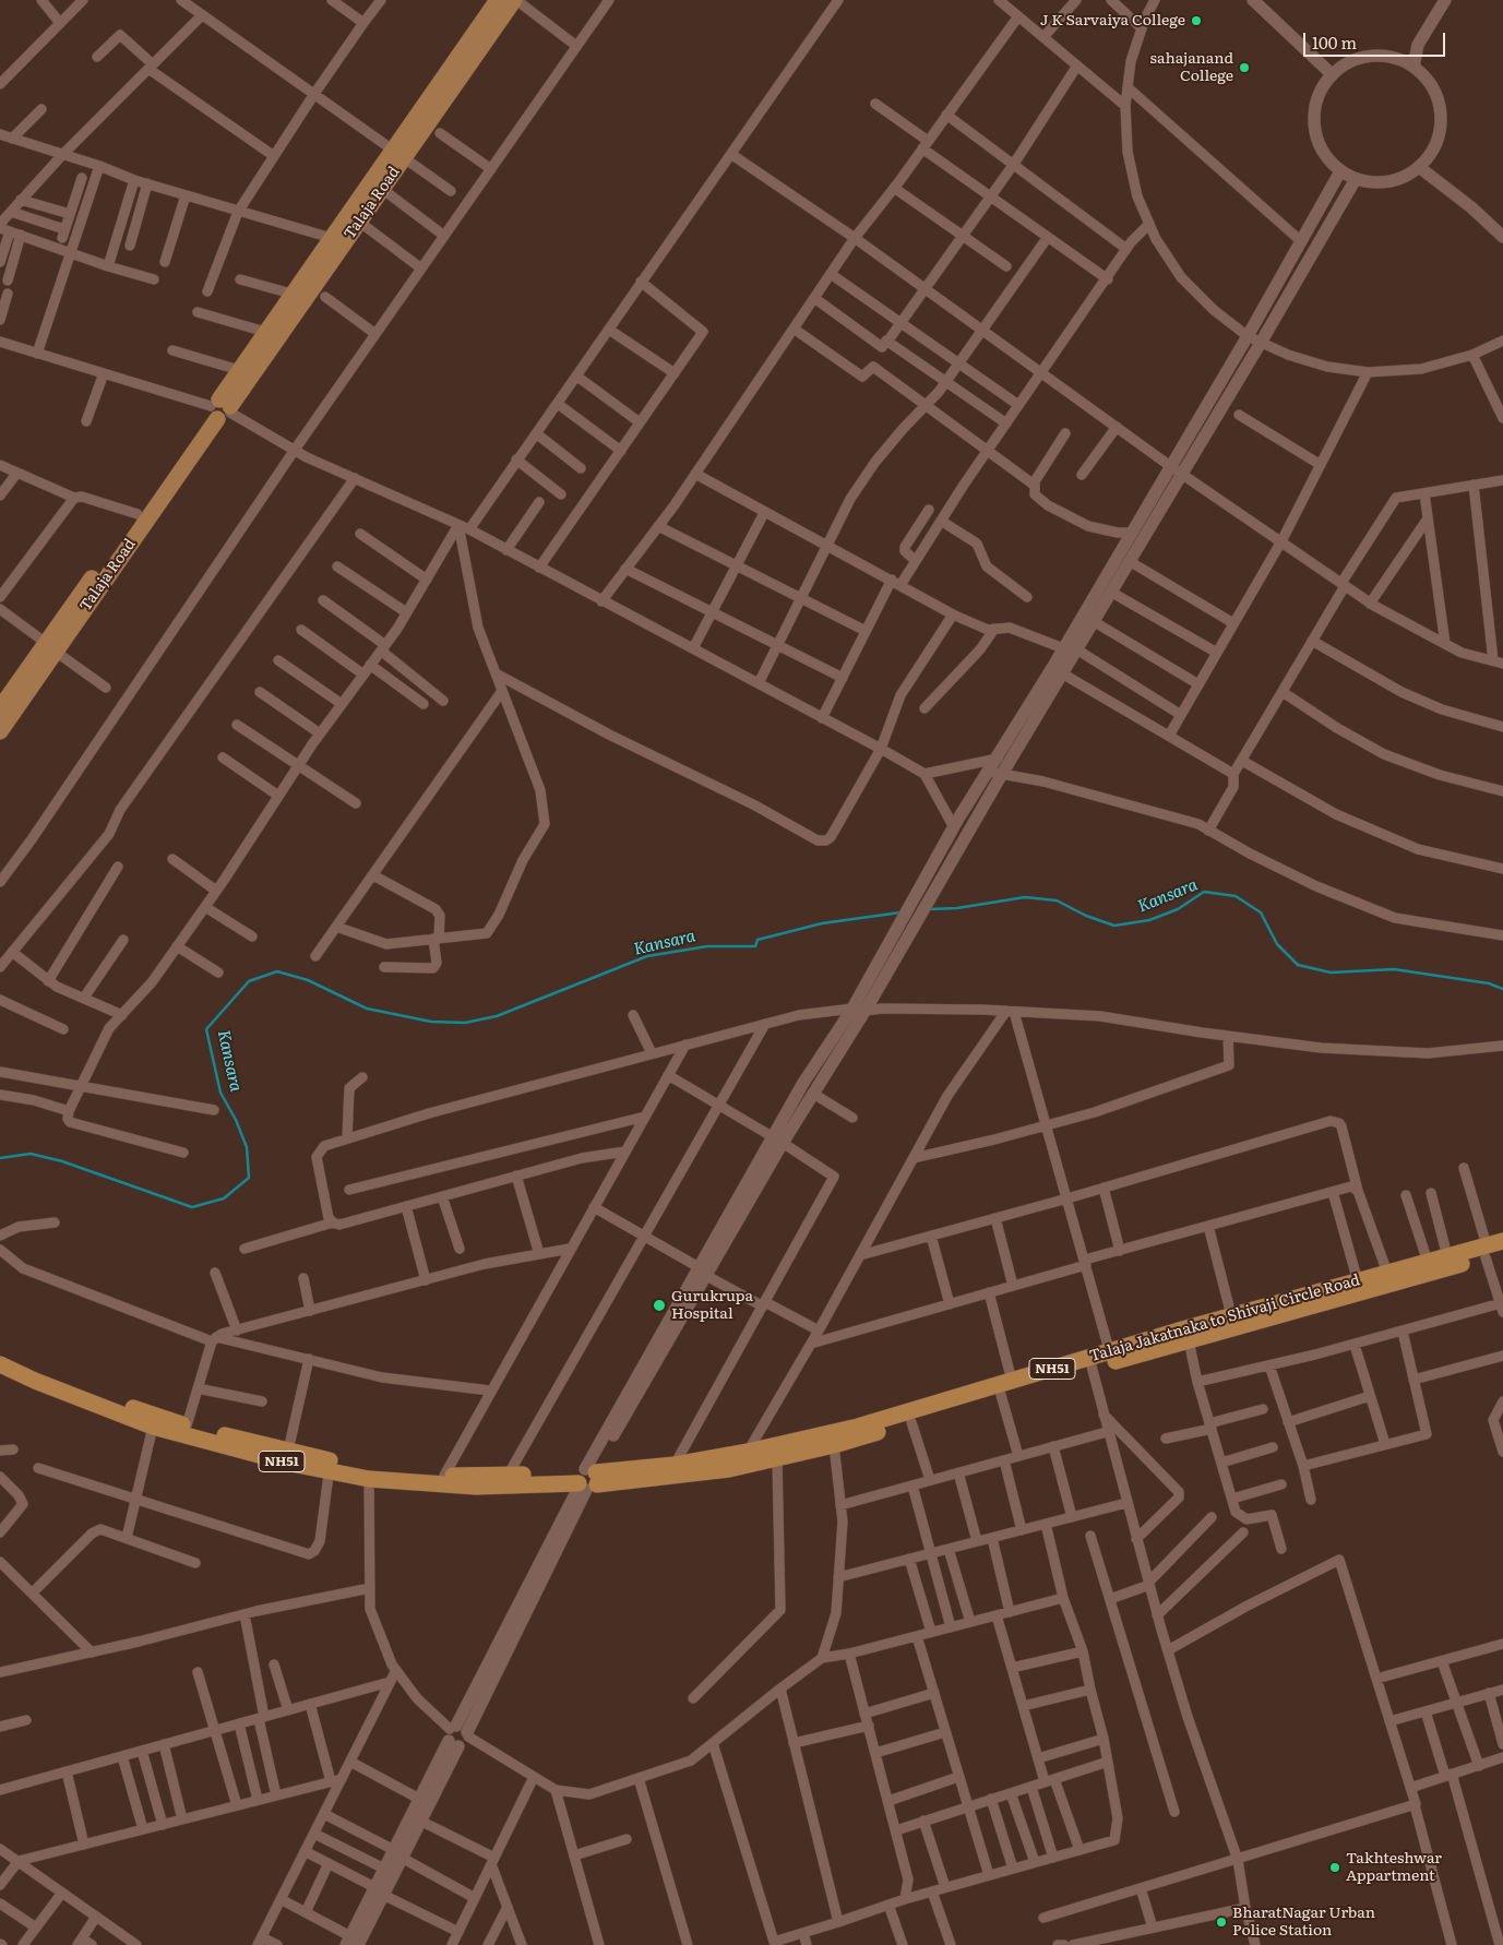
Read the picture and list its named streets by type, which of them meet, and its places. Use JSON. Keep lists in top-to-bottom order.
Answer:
{
  "streets": {
    "highway": ["Talaja Jakatnaka to Shivaji Circle Road", "NH51"],
    "main road": ["Talaja Road"]
  },
  "water": ["Kansara"],
  "places": [
    "J K Sarvaiya College",
    "sahajanand College",
    "Gurukrupa Hospital",
    "Takhteshwar Appartment",
    "BharatNagar Urban Police Station"
  ],
  "scale_bar": "100 m"
}
